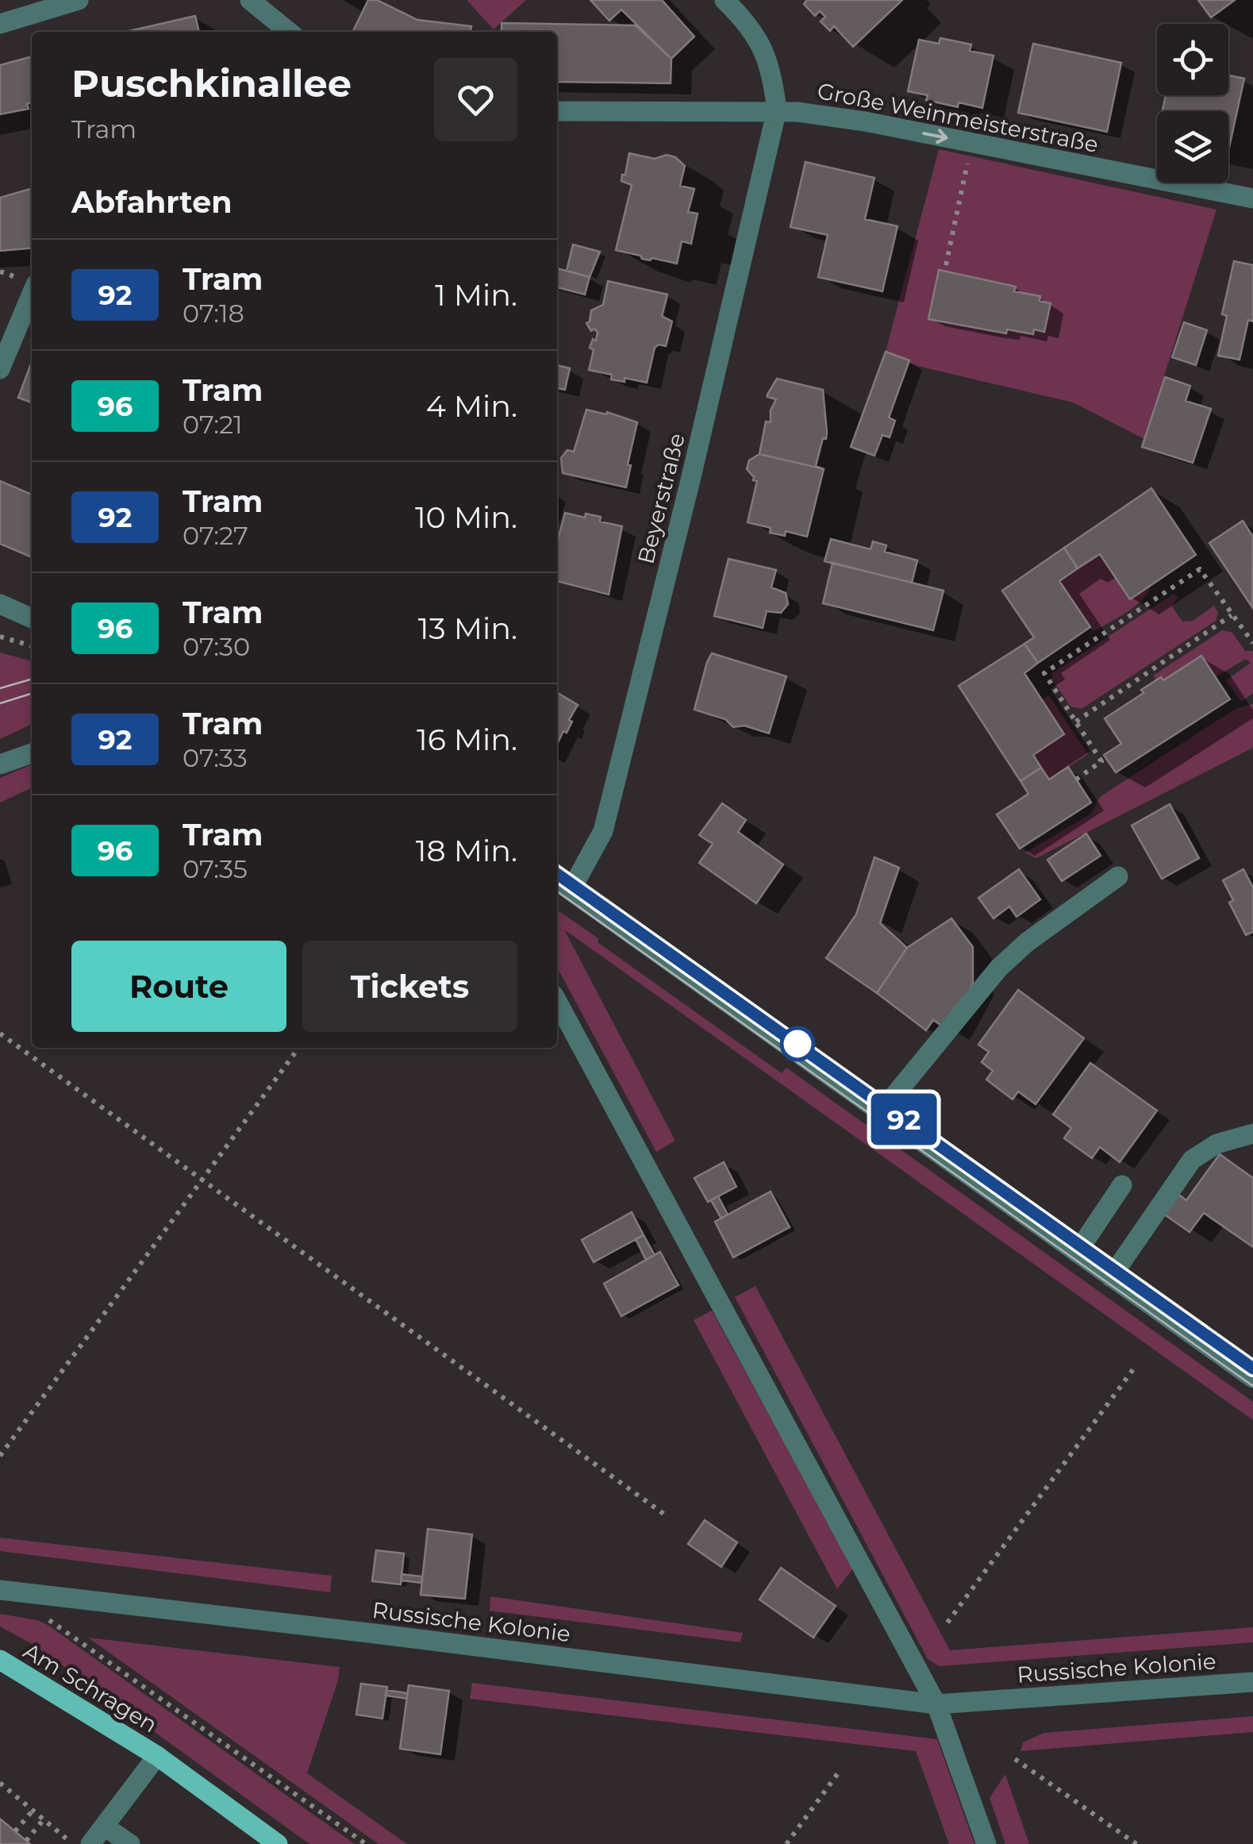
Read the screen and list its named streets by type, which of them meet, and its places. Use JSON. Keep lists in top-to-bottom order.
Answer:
{
  "streets": {
    "main road": ["Am Schragen"],
    "street": ["Große Weinmeisterstraße", "Beyerstraße", "Russische Kolonie"]
  },
  "crossings": [
    ["Große Weinmeisterstraße", "Beyerstraße"]
  ],
  "one_way": ["Große Weinmeisterstraße"],
  "lines": ["tram line 92"],
  "page": {
    "on_map": "92",
    "heading": [
      ["Puschkinallee", "Tram"],
      "Abfahrten"
    ],
    "list": [
      {
        "mark": "92",
        "name": "Tram",
        "note": "07:18",
        "value": "1 Min."
      },
      {
        "mark": "96",
        "name": "Tram",
        "note": "07:21",
        "value": "4 Min."
      },
      {
        "mark": "92",
        "name": "Tram",
        "note": "07:27",
        "value": "10 Min."
      },
      {
        "mark": "96",
        "name": "Tram",
        "note": "07:30",
        "value": "13 Min."
      },
      {
        "mark": "92",
        "name": "Tram",
        "note": "07:33",
        "value": "16 Min."
      },
      {
        "mark": "96",
        "name": "Tram",
        "note": "07:35",
        "value": "18 Min."
      }
    ],
    "buttons": ["Route", "Tickets"]
  }
}
